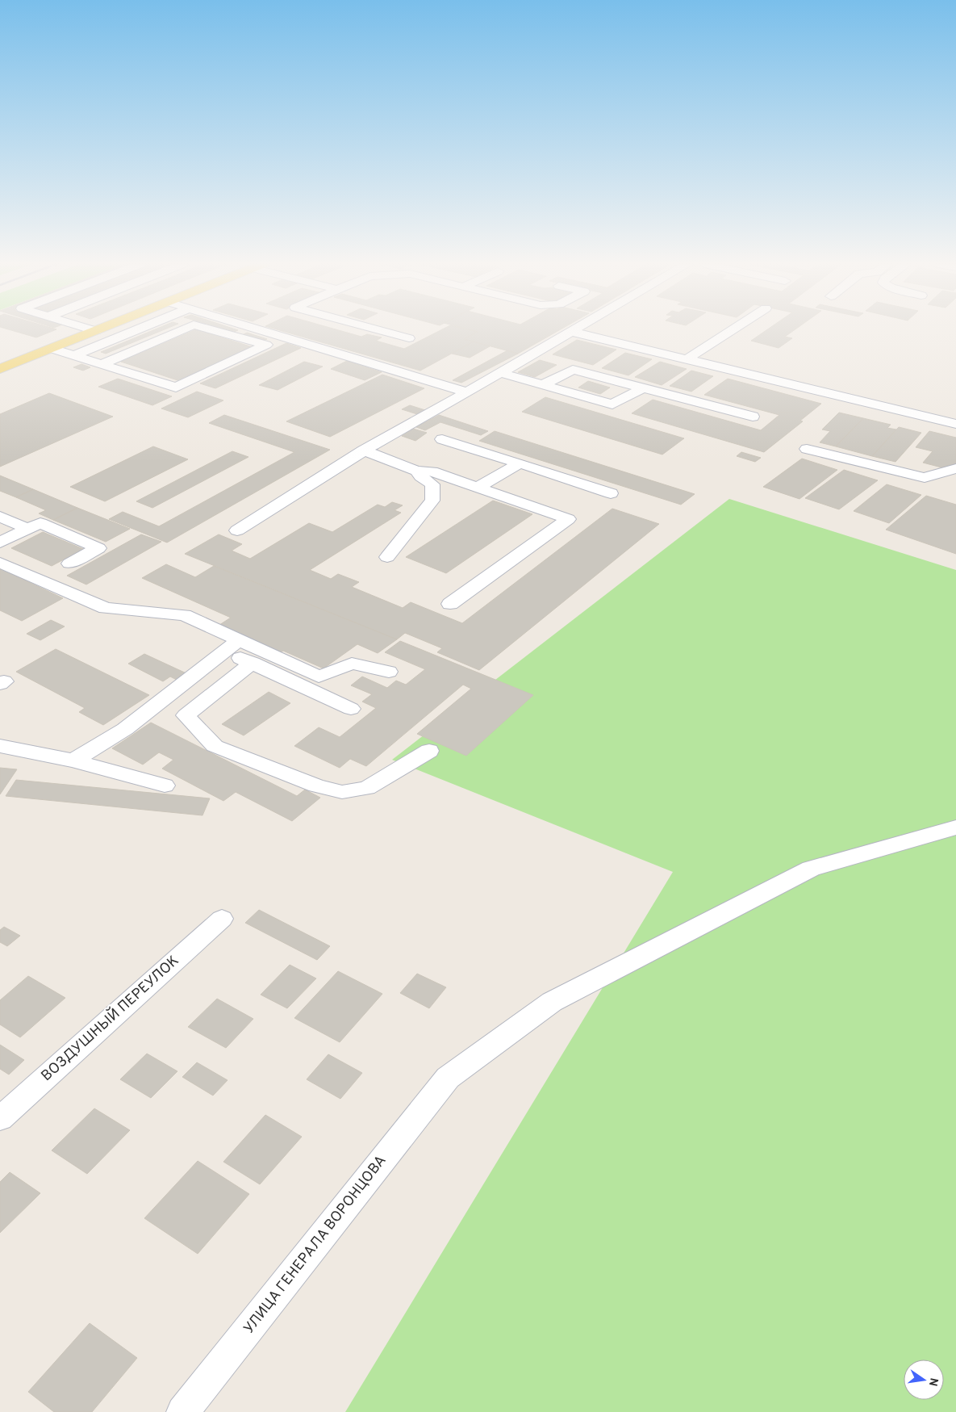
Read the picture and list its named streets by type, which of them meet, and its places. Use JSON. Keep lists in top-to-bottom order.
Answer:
{
  "streets": {
    "street": ["ВОЗДУШНЫЙ ПЕРЕУЛОК", "УЛИЦА ГЕНЕРАЛА ВОРОНЦОВА"]
  },
  "north": "right"
}
